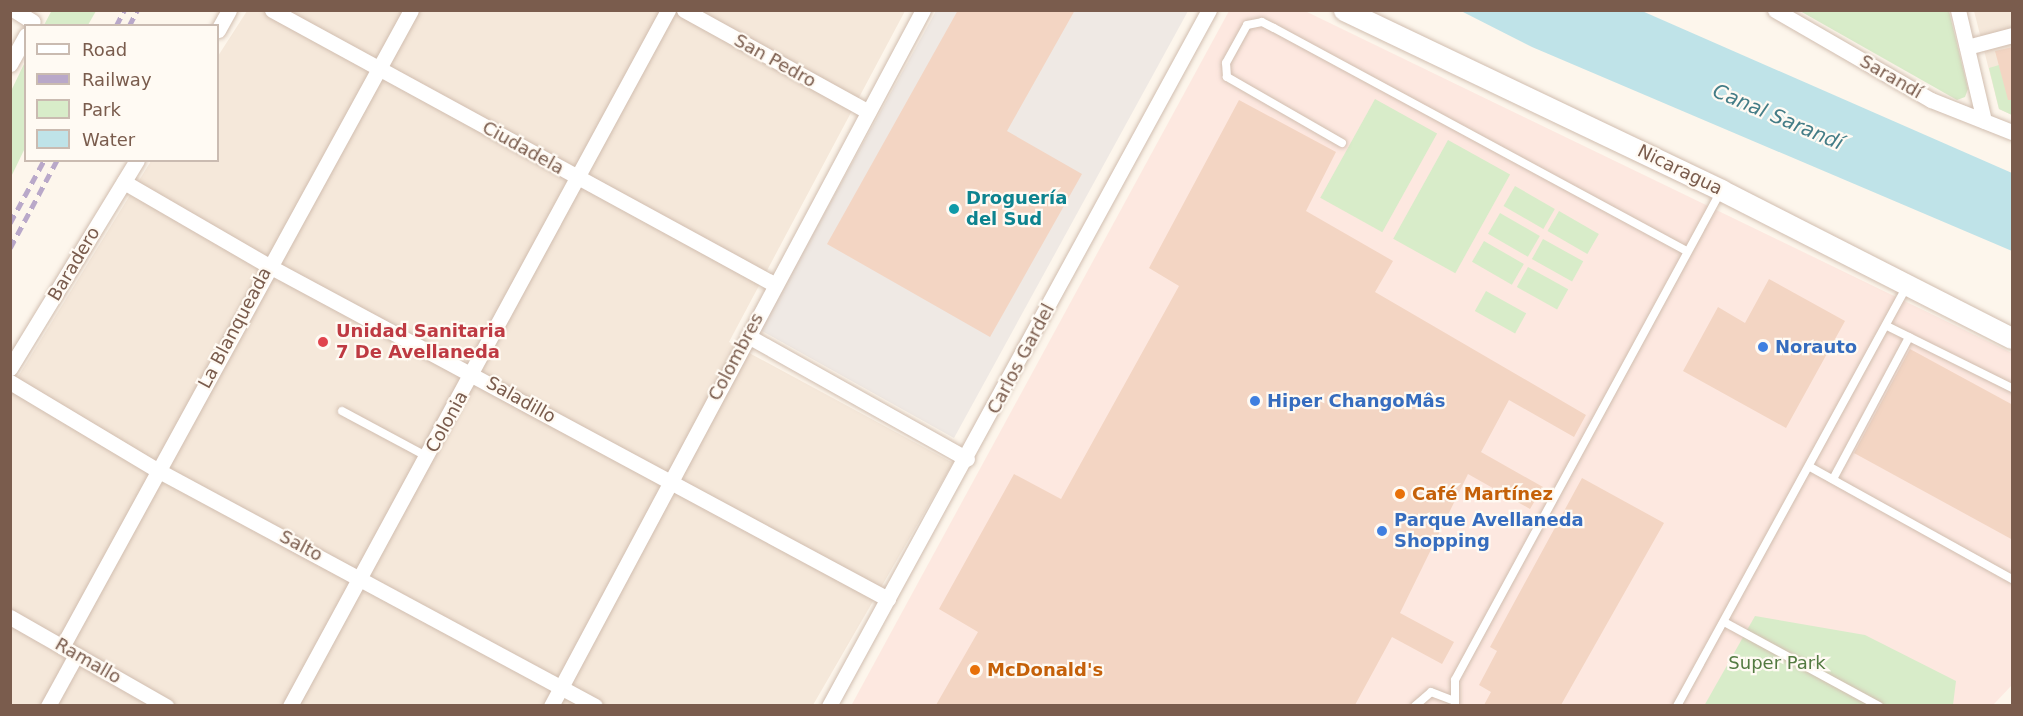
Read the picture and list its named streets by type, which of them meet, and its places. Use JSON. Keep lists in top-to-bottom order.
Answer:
{
  "streets": {
    "main road": ["Nicaragua"],
    "street": [
      "San Pedro",
      "Sarandí",
      "Ciudadela",
      "Baradero",
      "La Blanqueada",
      "Colombres",
      "Carlos Gardel",
      "Saladillo",
      "Colonia",
      "Salto",
      "Ramallo"
    ]
  },
  "crossings": [
    ["San Pedro", "Colombres"],
    ["Ciudadela", "La Blanqueada"],
    ["Ciudadela", "Colombres"],
    ["Ciudadela", "Colonia"],
    ["Baradero", "Saladillo"],
    ["La Blanqueada", "Saladillo"],
    ["La Blanqueada", "Salto"],
    ["La Blanqueada", "Ramallo"],
    ["Colombres", "Saladillo"],
    ["Colombres", "Salto"],
    ["Carlos Gardel", "Saladillo"],
    ["Saladillo", "Colonia"],
    ["Colonia", "Salto"]
  ],
  "water": ["Canal Sarandí"],
  "parks": ["Super Park"],
  "places": [
    "Droguería del Sud",
    "Unidad Sanitaria 7 De Avellaneda",
    "Norauto",
    "Hiper ChangoMâs",
    "Café Martínez",
    "Parque Avellaneda Shopping",
    "McDonald's"
  ],
  "legend": [
    "Road",
    "Railway",
    "Park",
    "Water"
  ]
}
